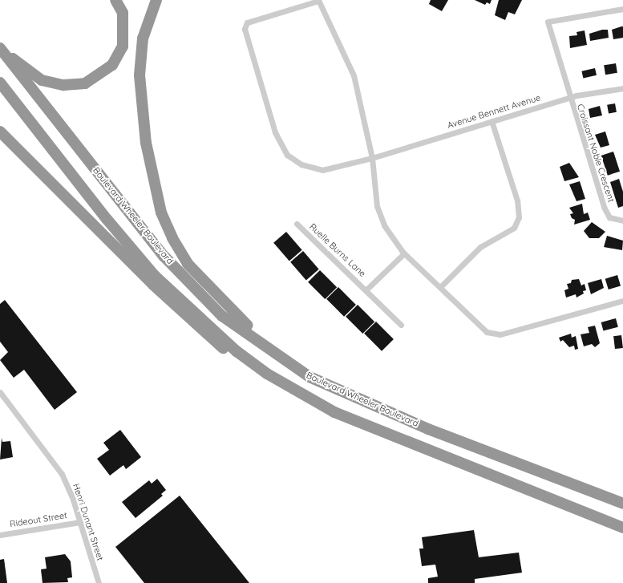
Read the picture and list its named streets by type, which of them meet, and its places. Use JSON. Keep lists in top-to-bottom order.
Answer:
{
  "streets": {
    "highway": ["Boulevard Wheeler Boulevard"],
    "street": [
      "Avenue Bennett Avenue",
      "Croissant Noble Crescent",
      "Ruelle Burns Lane",
      "Rideout Street",
      "Henri Dunant Street"
    ]
  },
  "crossings": [
    ["Avenue Bennett Avenue", "Croissant Noble Crescent"],
    ["Rideout Street", "Henri Dunant Street"]
  ]
}
